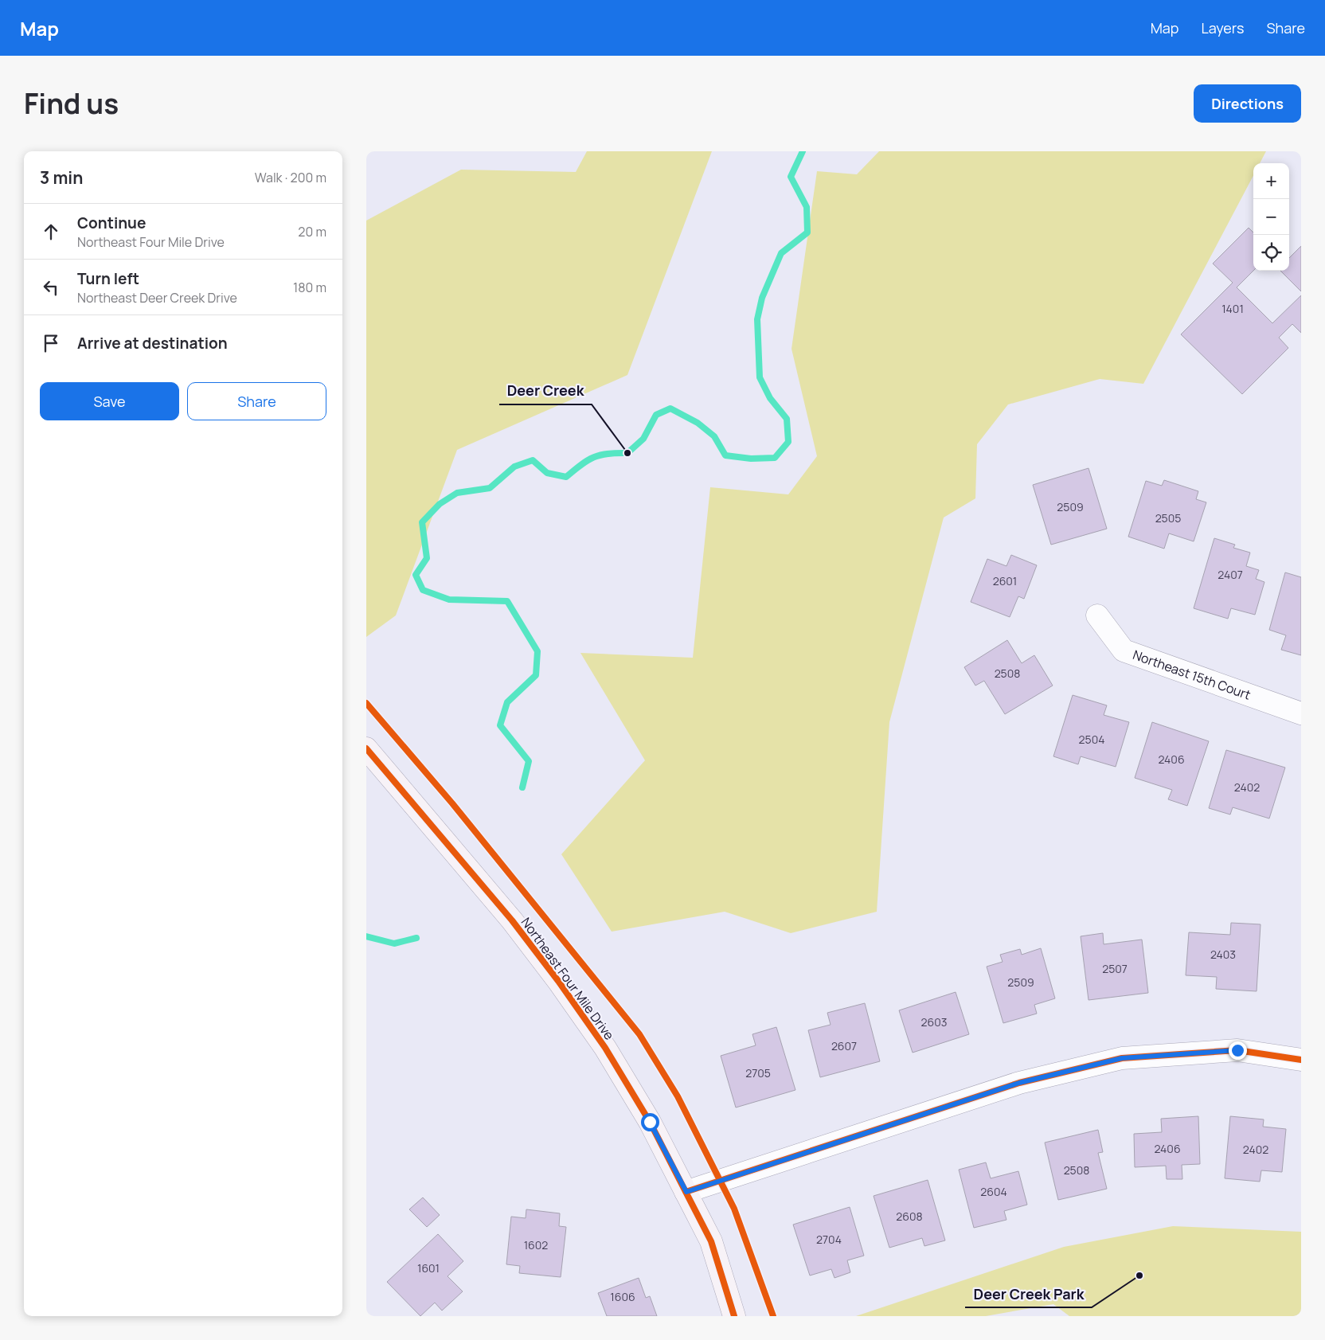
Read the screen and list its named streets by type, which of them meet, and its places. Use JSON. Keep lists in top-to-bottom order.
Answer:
{
  "streets": {
    "street": ["Northeast 15th Court", "Northeast Four Mile Drive"]
  },
  "places": ["Deer Creek", "Deer Creek Park"],
  "house_numbers": [
    "1401",
    "2509",
    "2505",
    "2407",
    "2601",
    "2508",
    "2504",
    "2406",
    "2402",
    "2403",
    "2507",
    "2509",
    "2603",
    "2607",
    "2705",
    "2406",
    "2402",
    "2508",
    "2604",
    "2608",
    "2704",
    "1602",
    "1601",
    "1606"
  ],
  "page": {
    "header": "Map",
    "nav": ["Map", "Layers", "Share"],
    "title": "Find us",
    "buttons": [
      "Directions",
      ["Save", "Share"]
    ],
    "heading": ["3 min", "Walk · 200 m"],
    "map_buttons": ["+", "−"],
    "list": [
      ["Continue", "Northeast Four Mile Drive", "20 m"],
      ["Turn left", "Northeast Deer Creek Drive", "180 m"],
      "Arrive at destination"
    ]
  }
}
